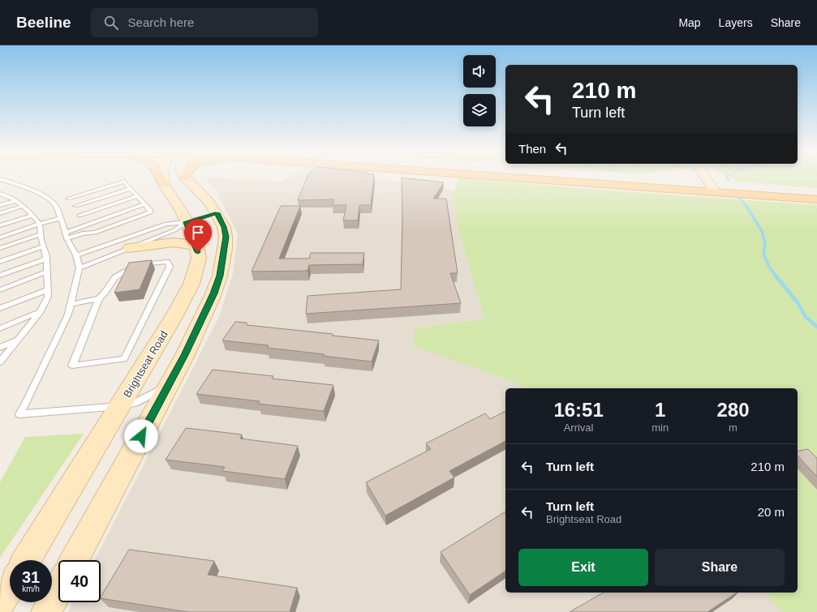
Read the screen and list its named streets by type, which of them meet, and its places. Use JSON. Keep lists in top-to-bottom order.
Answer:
{
  "streets": {
    "street": ["Brightseat Road"]
  },
  "page": {
    "header": "Beeline",
    "search": "Search here",
    "nav": ["Map", "Layers", "Share"],
    "turn": ["210 m", "Turn left"],
    "then": "Then",
    "eta": [
      "16:51",
      "Arrival",
      "1",
      "min",
      "280",
      "m"
    ],
    "list": [
      {
        "name": "Turn left",
        "value": "210 m"
      },
      {
        "name": "Turn left",
        "note": "Brightseat Road",
        "value": "20 m"
      }
    ],
    "buttons": ["Exit", "Share"],
    "speed": "31 km/h",
    "limit": "40"
  }
}
